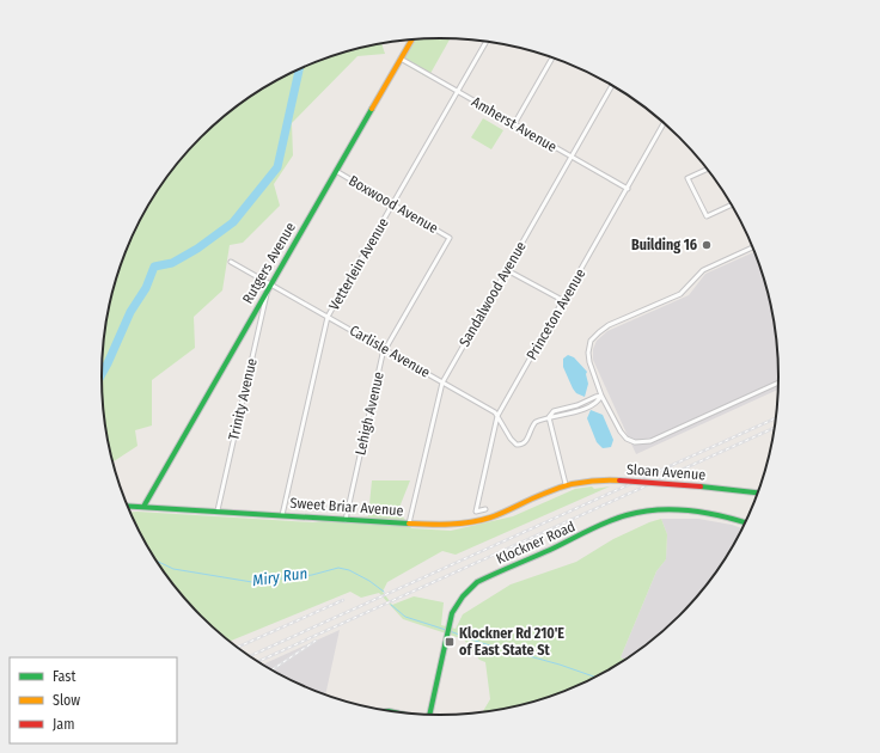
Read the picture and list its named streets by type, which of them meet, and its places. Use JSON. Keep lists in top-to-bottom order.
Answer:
{
  "streets": {
    "main road": [
      "Rutgers Avenue",
      "Sloan Avenue",
      "Sweet Briar Avenue",
      "Klockner Road"
    ],
    "street": [
      "Amherst Avenue",
      "Boxwood Avenue",
      "Vetterlein Avenue",
      "Sandalwood Avenue",
      "Princeton Avenue",
      "Carlisle Avenue",
      "Trinity Avenue",
      "Lehigh Avenue"
    ]
  },
  "crossings": [
    ["Amherst Avenue", "Rutgers Avenue"],
    ["Amherst Avenue", "Vetterlein Avenue"],
    ["Amherst Avenue", "Sandalwood Avenue"],
    ["Amherst Avenue", "Princeton Avenue"],
    ["Boxwood Avenue", "Rutgers Avenue"],
    ["Boxwood Avenue", "Vetterlein Avenue"],
    ["Boxwood Avenue", "Lehigh Avenue"],
    ["Rutgers Avenue", "Carlisle Avenue"],
    ["Rutgers Avenue", "Trinity Avenue"],
    ["Rutgers Avenue", "Sweet Briar Avenue"],
    ["Vetterlein Avenue", "Carlisle Avenue"],
    ["Vetterlein Avenue", "Sweet Briar Avenue"],
    ["Sandalwood Avenue", "Carlisle Avenue"],
    ["Sandalwood Avenue", "Sweet Briar Avenue"],
    ["Princeton Avenue", "Carlisle Avenue"],
    ["Carlisle Avenue", "Trinity Avenue"],
    ["Carlisle Avenue", "Lehigh Avenue"],
    ["Trinity Avenue", "Sweet Briar Avenue"],
    ["Lehigh Avenue", "Sweet Briar Avenue"],
    ["Sloan Avenue", "Sweet Briar Avenue"]
  ],
  "water": ["Miry Run"],
  "places": {
    "other": ["Building 16"],
    "transit": ["Klockner Rd 210'E of East State St"]
  },
  "legend": ["Fast", "Slow", "Jam"]
}
